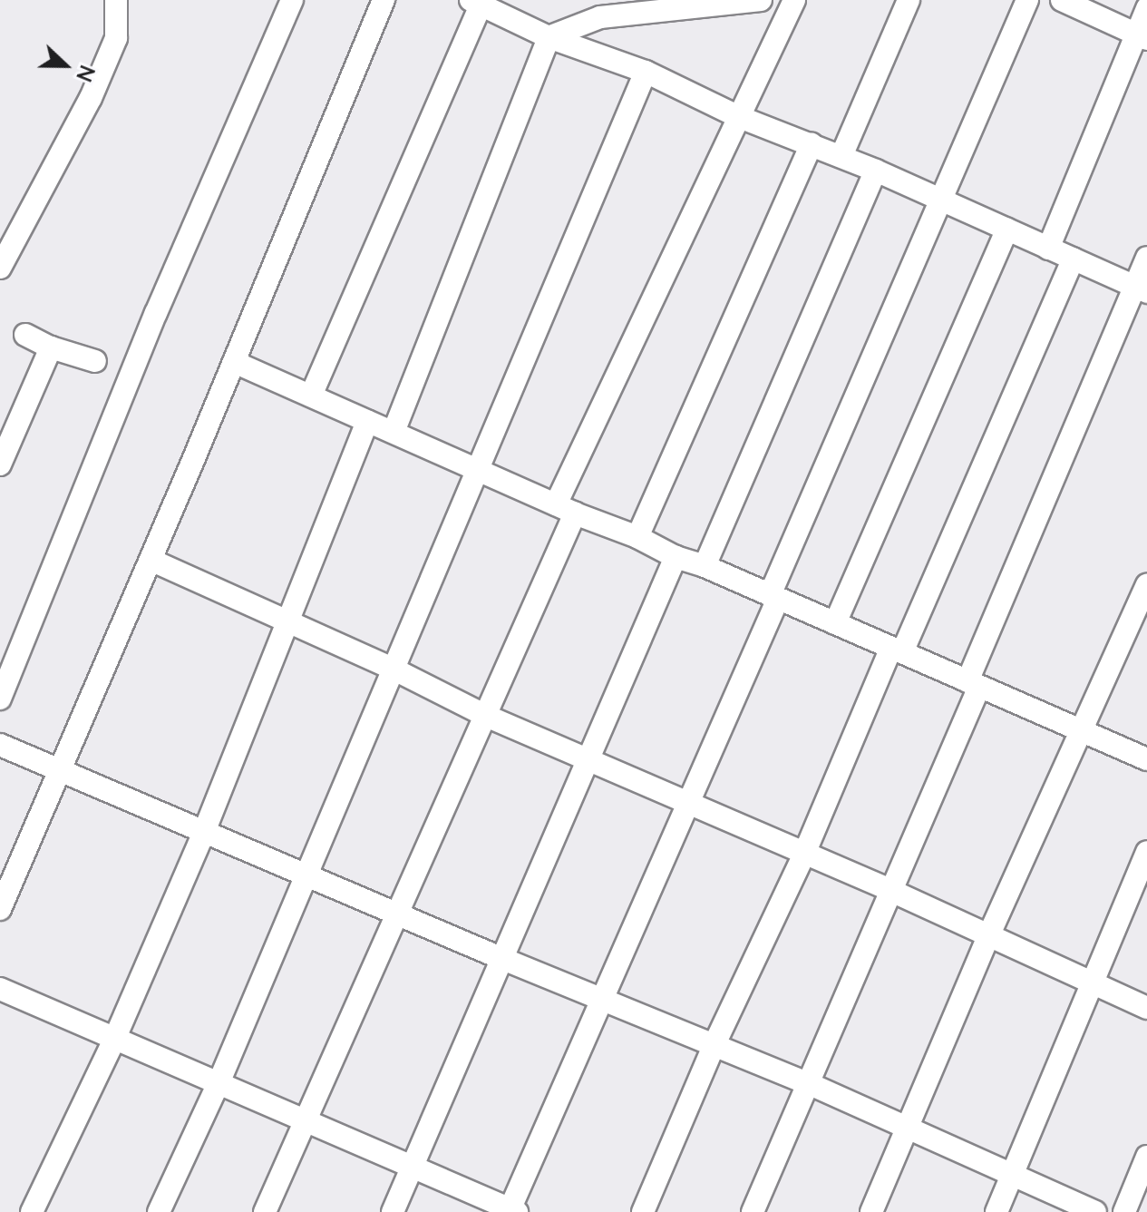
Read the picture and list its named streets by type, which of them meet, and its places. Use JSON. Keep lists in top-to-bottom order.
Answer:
{
  "north": "right"
}
